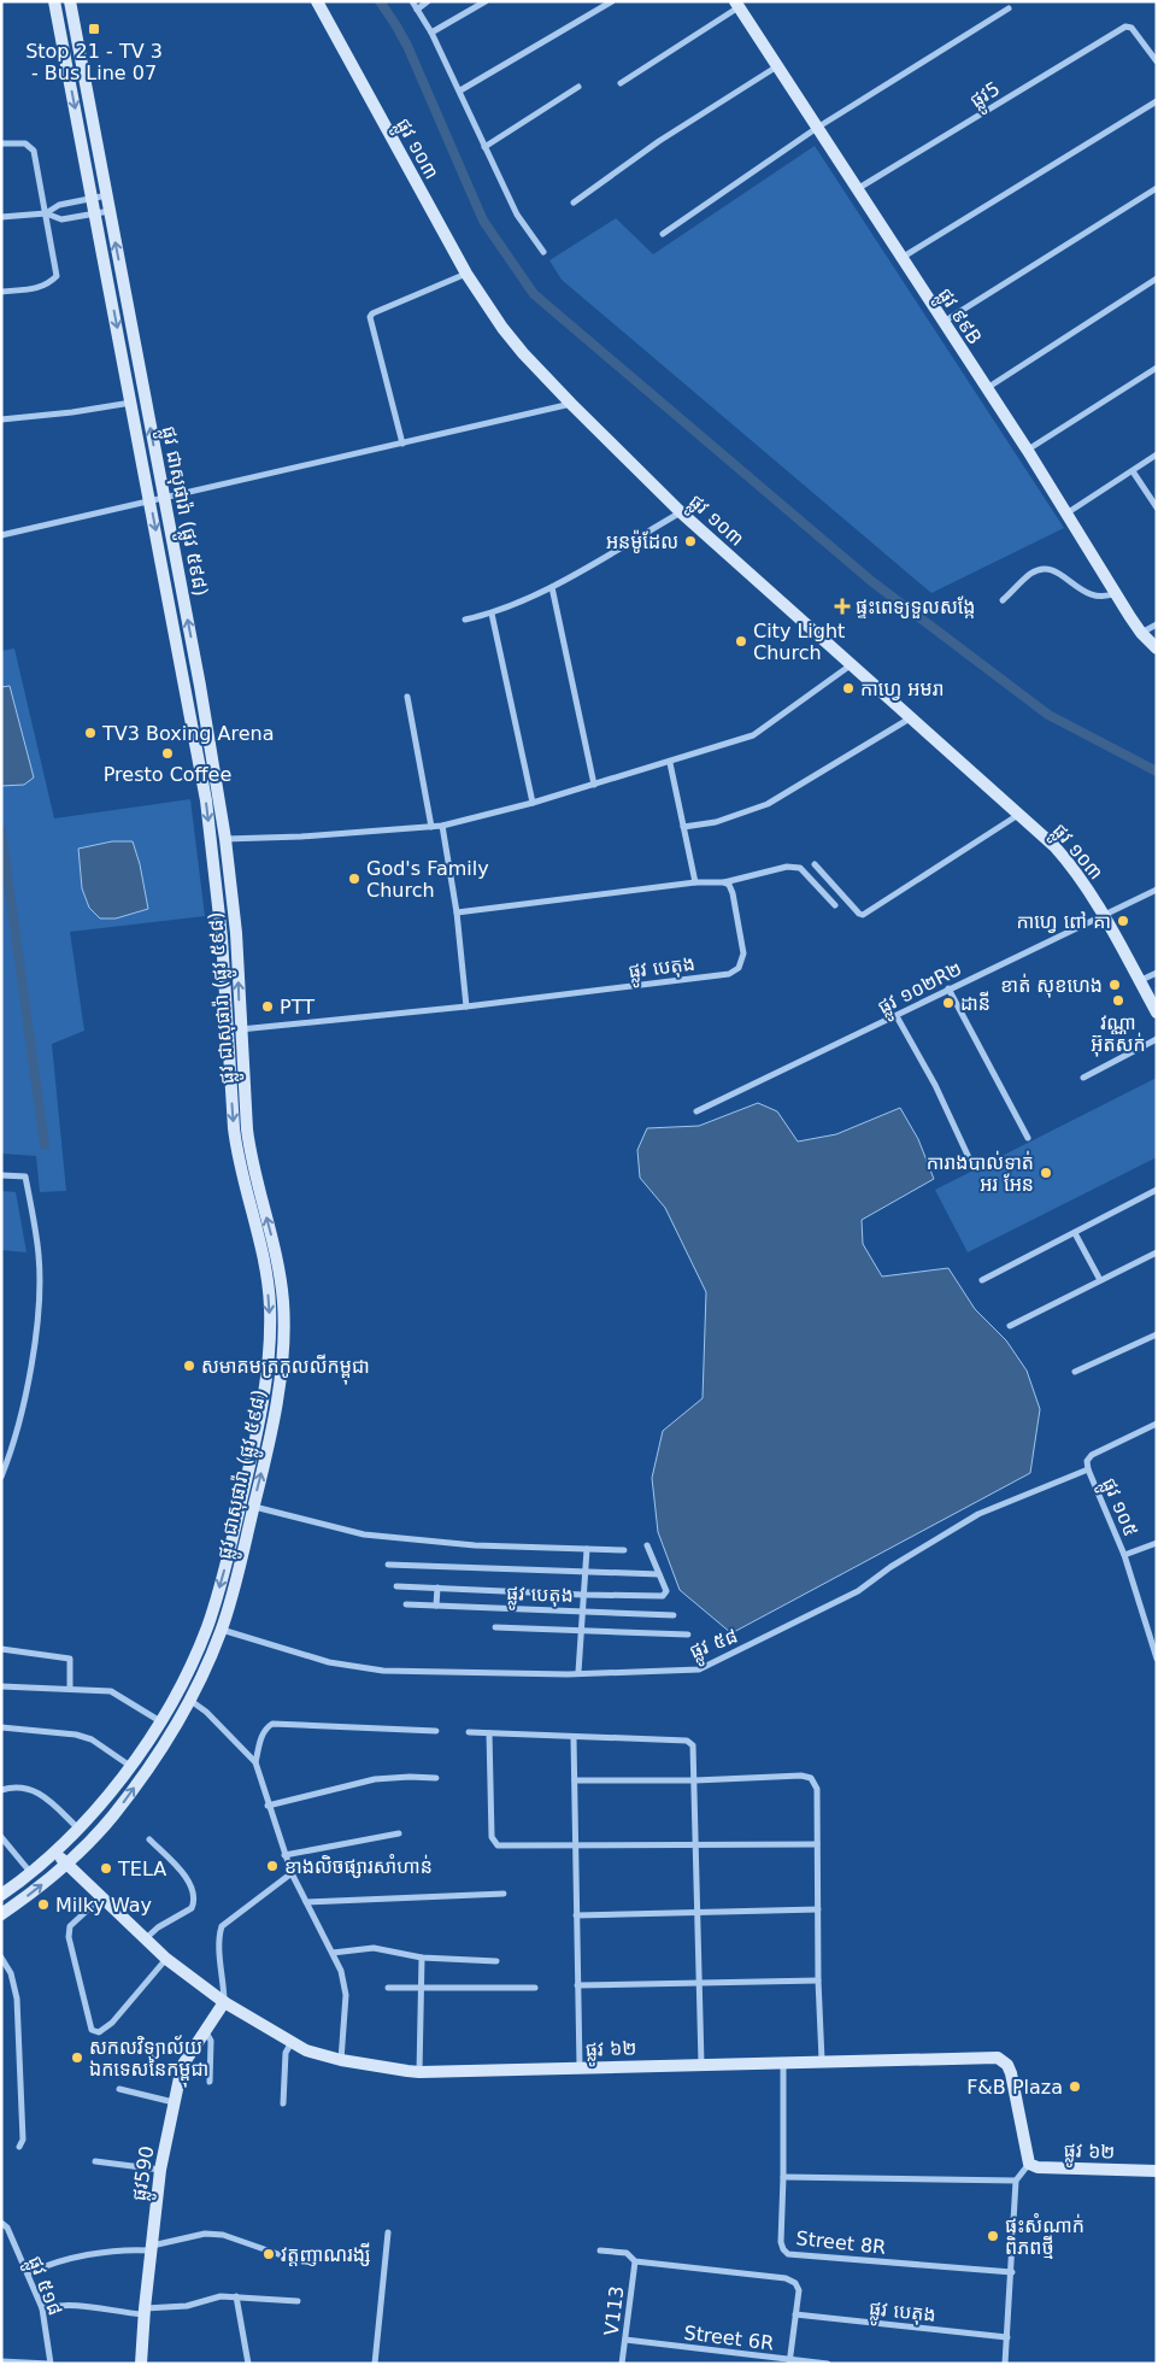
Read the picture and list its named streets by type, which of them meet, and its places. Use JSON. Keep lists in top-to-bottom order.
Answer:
{
  "streets": {
    "main road": [
      "ផ្លូវ ១០៣",
      "ផ្លូវ ៩៩B",
      "ផ្លូវ ជាសុផារ៉ា (ផ្លូវ ៥៩៨)",
      "ផ្លូវ ៦២",
      "ផ្លូវ590"
    ],
    "street": [
      "ផ្លូវ5",
      "ផ្លូវ បេតុង",
      "ផ្លូវ ១០២R២",
      "ផ្លូវ ១០៥",
      "ផ្លូវ ៥៨",
      "Street 8R",
      "ផ្លូវ ៥១៨",
      "V113",
      "Street 6R"
    ]
  },
  "crossings": [
    ["ផ្លូវ5", "ផ្លូវ ៩៩B"],
    ["ផ្លូវ ១០៣", "ផ្លូវ ១០២R២"],
    ["ផ្លូវ ជាសុផារ៉ា (ផ្លូវ ៥៩៨)", "ផ្លូវ បេតុង"],
    ["ផ្លូវ ជាសុផារ៉ា (ផ្លូវ ៥៩៨)", "ផ្លូវ ៥៨"],
    ["ផ្លូវ ជាសុផារ៉ា (ផ្លូវ ៥៩៨)", "ផ្លូវ ៦២"],
    ["ផ្លូវ ១០៥", "ផ្លូវ ៥៨"],
    ["ផ្លូវ ៦២", "ផ្លូវ590"],
    ["ផ្លូវ ៦២", "Street 8R"],
    ["V113", "Street 6R"]
  ],
  "places": {
    "transit": ["Stop 21 - TV 3 - Bus Line 07"],
    "other": [
      "អនម៉ូដែល",
      "City Light Church",
      "កាហ្វេ អមរា",
      "TV3 Boxing Arena",
      "Presto Coffee",
      "God's Family Church",
      "កាហ្វេ ពៅ គា",
      "ខាត់ សុខហេង",
      "វណ្ណា អ៊ុតសក់",
      "ដានី",
      "PTT",
      "ការាងបាល់ទាត់ អរ អែន",
      "សមាគមត្រកូលលីកម្ពុជា",
      "ខាងលិចផ្សារសាំហាន់",
      "TELA",
      "Milky Way",
      "សកលវិទ្យាល័យ ឯកទេសនៃកម្ពុជា",
      "F&B Plaza",
      "ផ្ទះសំណាក់ ពិភពថ្មី",
      "វត្តញាណរង្សី"
    ],
    "health": ["ផ្ទះពេទ្យទួលសង្កែ"]
  }
}
